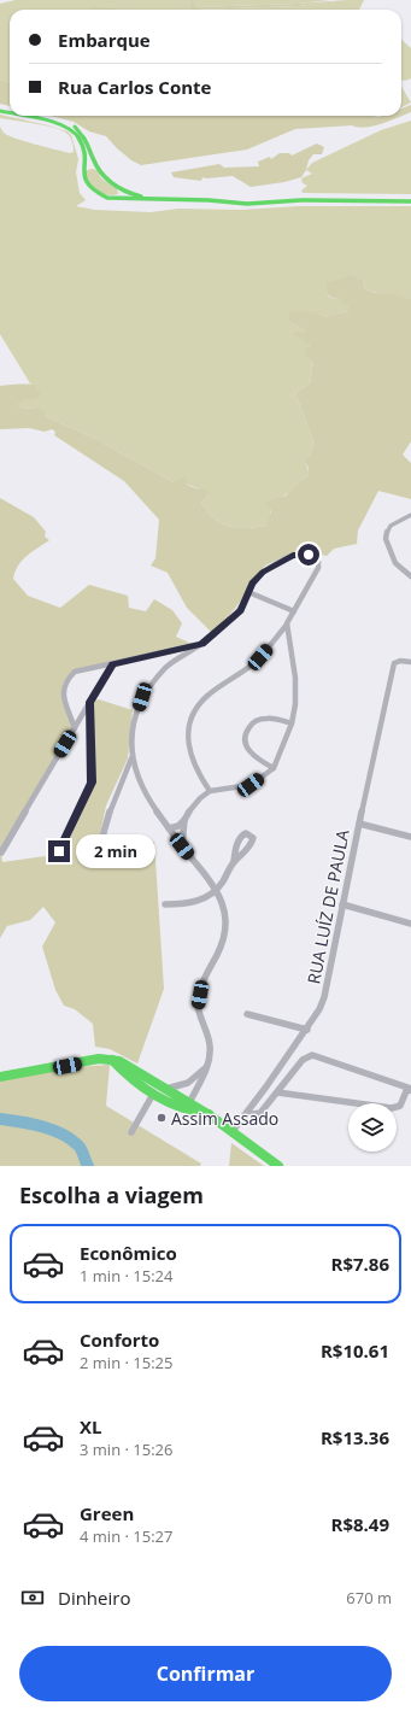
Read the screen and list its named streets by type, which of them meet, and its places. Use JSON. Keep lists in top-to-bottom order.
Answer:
{
  "streets": {
    "street": ["RUA LUÍZ DE PAULA"]
  },
  "places": ["Assim Assado"],
  "page": {
    "banner": ["Embarque", "Rua Carlos Conte"],
    "bubble": "2 min",
    "heading": "Escolha a viagem",
    "list": [
      {
        "name": "Econômico",
        "note": "1 min · 15:24",
        "value": "R$7.86"
      },
      {
        "name": "Conforto",
        "note": "2 min · 15:25",
        "value": "R$10.61"
      },
      {
        "name": "XL",
        "note": "3 min · 15:26",
        "value": "R$13.36"
      },
      {
        "name": "Green",
        "note": "4 min · 15:27",
        "value": "R$8.49"
      }
    ],
    "pay": ["Dinheiro", "670 m"],
    "buttons": "Confirmar"
  }
}
